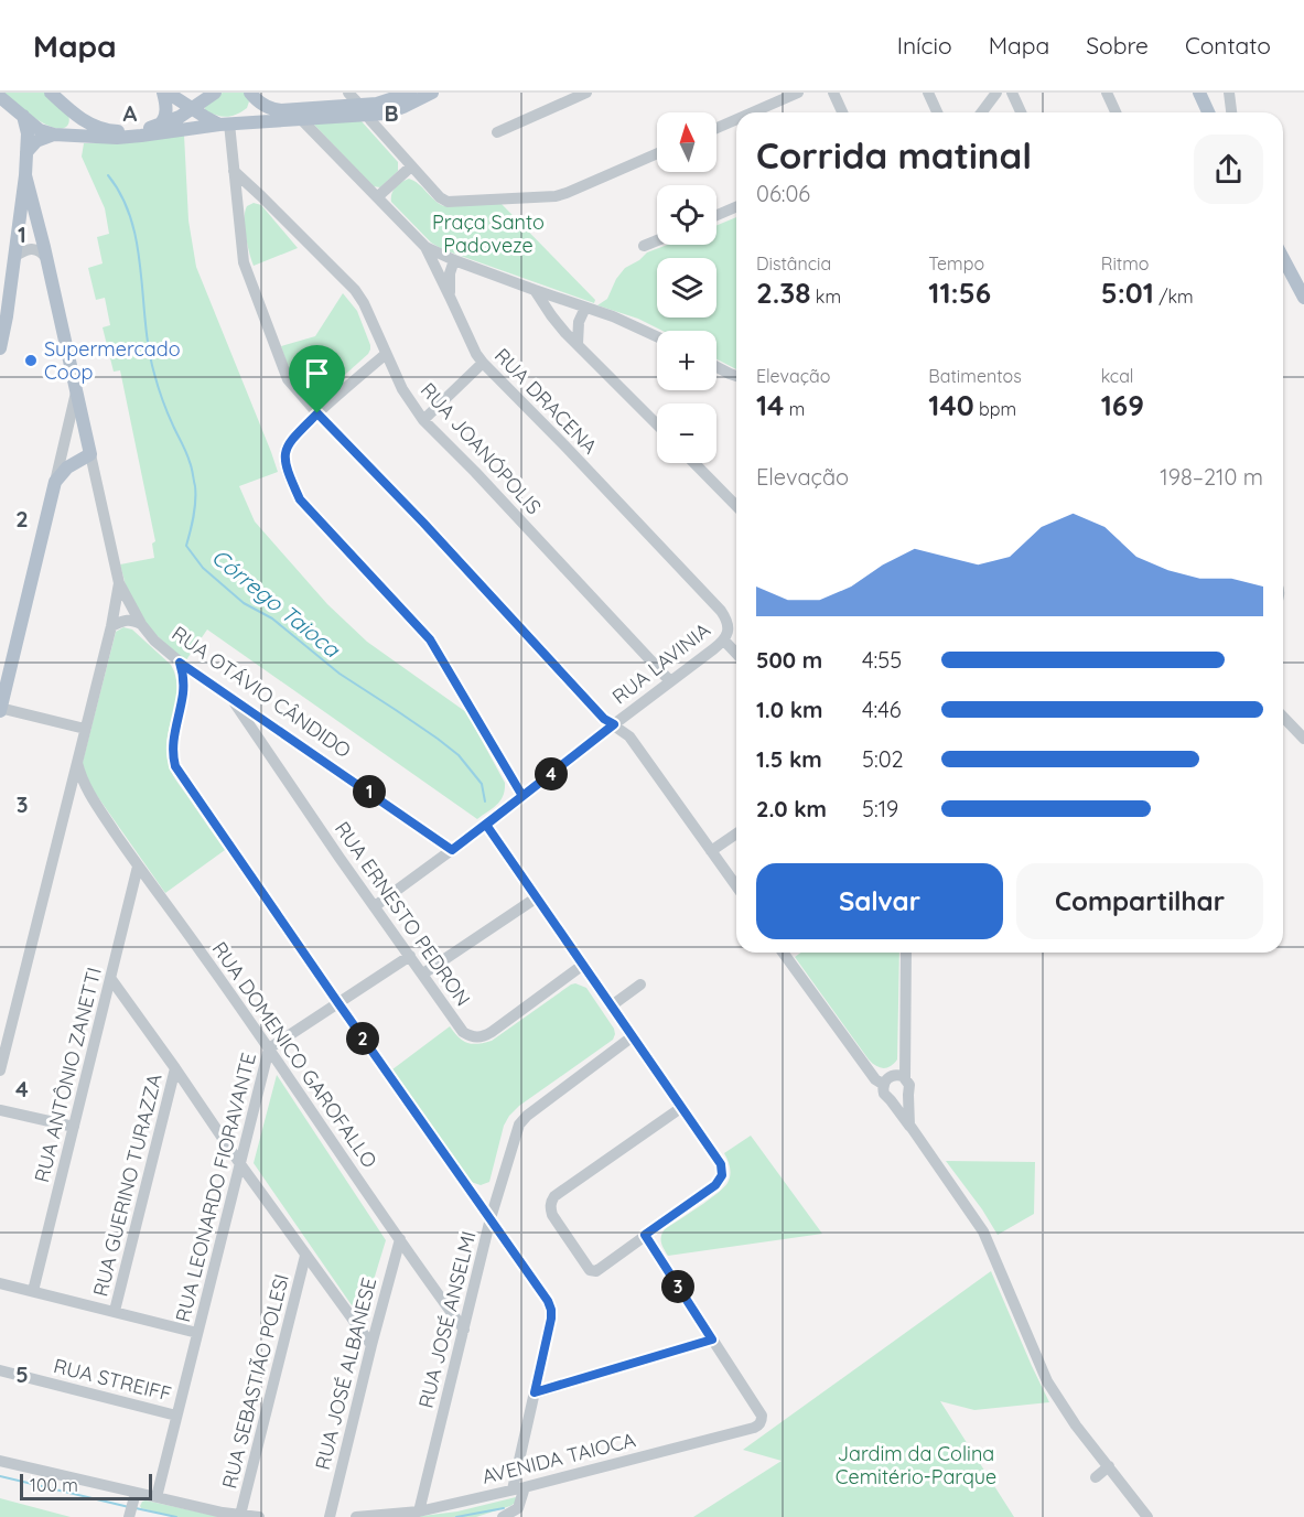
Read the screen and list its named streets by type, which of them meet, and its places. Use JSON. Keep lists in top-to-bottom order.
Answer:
{
  "streets": {
    "main road": ["RUA OTÁVIO CÂNDIDO"],
    "street": [
      "RUA DRACENA",
      "RUA JOANÓPOLIS",
      "RUA LAVINIA",
      "RUA ERNESTO PEDRON",
      "RUA DOMENICO GAROFALLO",
      "RUA ANTÔNIO ZANETTI",
      "RUA GUERINO TURAZZA",
      "RUA LEONARDO FIORAVANTE",
      "RUA JOSÉ ANSELMI",
      "RUA JOSÉ ALBANESE",
      "RUA STREIFF",
      "RUA SEBASTIÃO POLESI",
      "AVENIDA TAIOCA"
    ]
  },
  "crossings": [
    ["RUA DRACENA", "RUA LAVINIA"],
    ["RUA JOANÓPOLIS", "RUA LAVINIA"],
    ["RUA LAVINIA", "RUA OTÁVIO CÂNDIDO"],
    ["RUA LAVINIA", "RUA ERNESTO PEDRON"],
    ["RUA OTÁVIO CÂNDIDO", "RUA ERNESTO PEDRON"],
    ["RUA ERNESTO PEDRON", "RUA LEONARDO FIORAVANTE"],
    ["RUA DOMENICO GAROFALLO", "RUA ANTÔNIO ZANETTI"],
    ["RUA DOMENICO GAROFALLO", "RUA LEONARDO FIORAVANTE"],
    ["RUA DOMENICO GAROFALLO", "RUA JOSÉ ANSELMI"],
    ["RUA DOMENICO GAROFALLO", "RUA JOSÉ ALBANESE"],
    ["RUA LEONARDO FIORAVANTE", "RUA STREIFF"],
    ["RUA JOSÉ ANSELMI", "AVENIDA TAIOCA"]
  ],
  "water": ["Córrego Taioca"],
  "parks": ["Praça Santo Padoveze", "Jardim da Colina Cemitério-Parque"],
  "places": ["Supermercado Coop"],
  "scale_bar": "100 m",
  "north": "top",
  "page": {
    "header": "Mapa",
    "nav": [
      "Início",
      "Mapa",
      "Sobre",
      "Contato"
    ],
    "map_buttons": ["+", "−"],
    "heading": ["Corrida matinal", "06:06"],
    "stats": [
      ["Distância", "2.38 km"],
      ["Tempo", "11:56"],
      ["Ritmo", "5:01 /km"],
      ["Elevação", "14 m"],
      ["Batimentos", "140 bpm"],
      ["kcal", "169"]
    ],
    "chart": ["Elevação", "198–210 m"],
    "list": [
      {
        "name": "500 m",
        "note": "4:55"
      },
      {
        "name": "1.0 km",
        "note": "4:46"
      },
      {
        "name": "1.5 km",
        "note": "5:02"
      },
      {
        "name": "2.0 km",
        "note": "5:19"
      }
    ],
    "pins": [
      "4",
      "1",
      "2",
      "3"
    ],
    "buttons": ["Salvar", "Compartilhar"],
    "scale": "100 m"
  },
  "grid": {
    "columns": ["A", "B"],
    "rows": [
      "1",
      "2",
      "3",
      "4",
      "5"
    ]
  }
}
